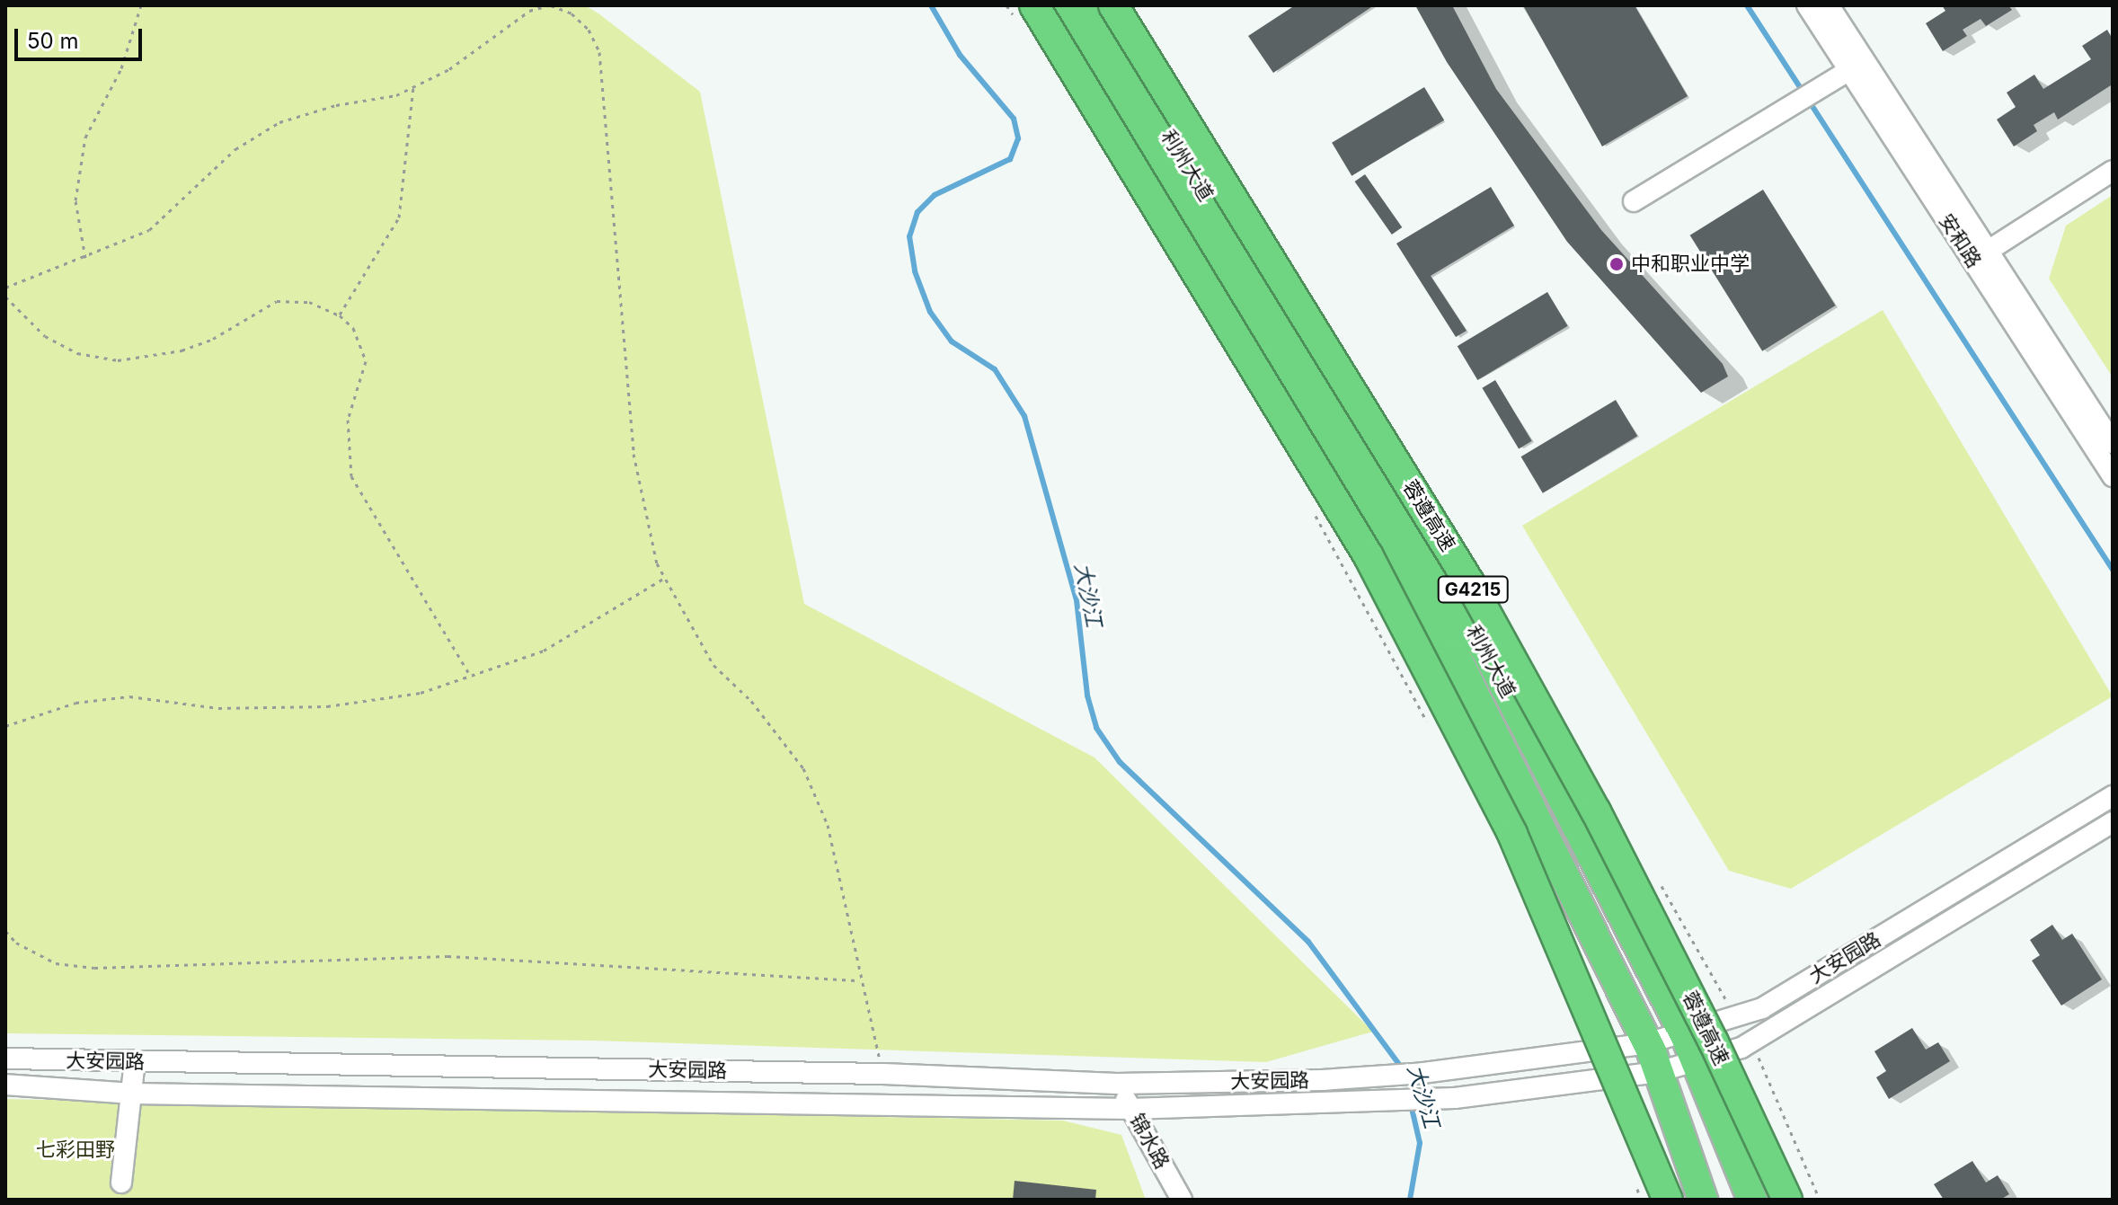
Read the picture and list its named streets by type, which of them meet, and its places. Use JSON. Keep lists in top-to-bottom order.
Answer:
{
  "streets": {
    "highway": ["利州大道", "蓉遵高速", "G4215"],
    "street": ["安和路", "大安园路", "锦水路"]
  },
  "crossings": [
    ["利州大道", "大安园路"],
    ["大安园路", "锦水路"]
  ],
  "water": ["大沙江"],
  "parks": ["七彩田野"],
  "places": ["中和职业中学"],
  "scale_bar": "50 m"
}
